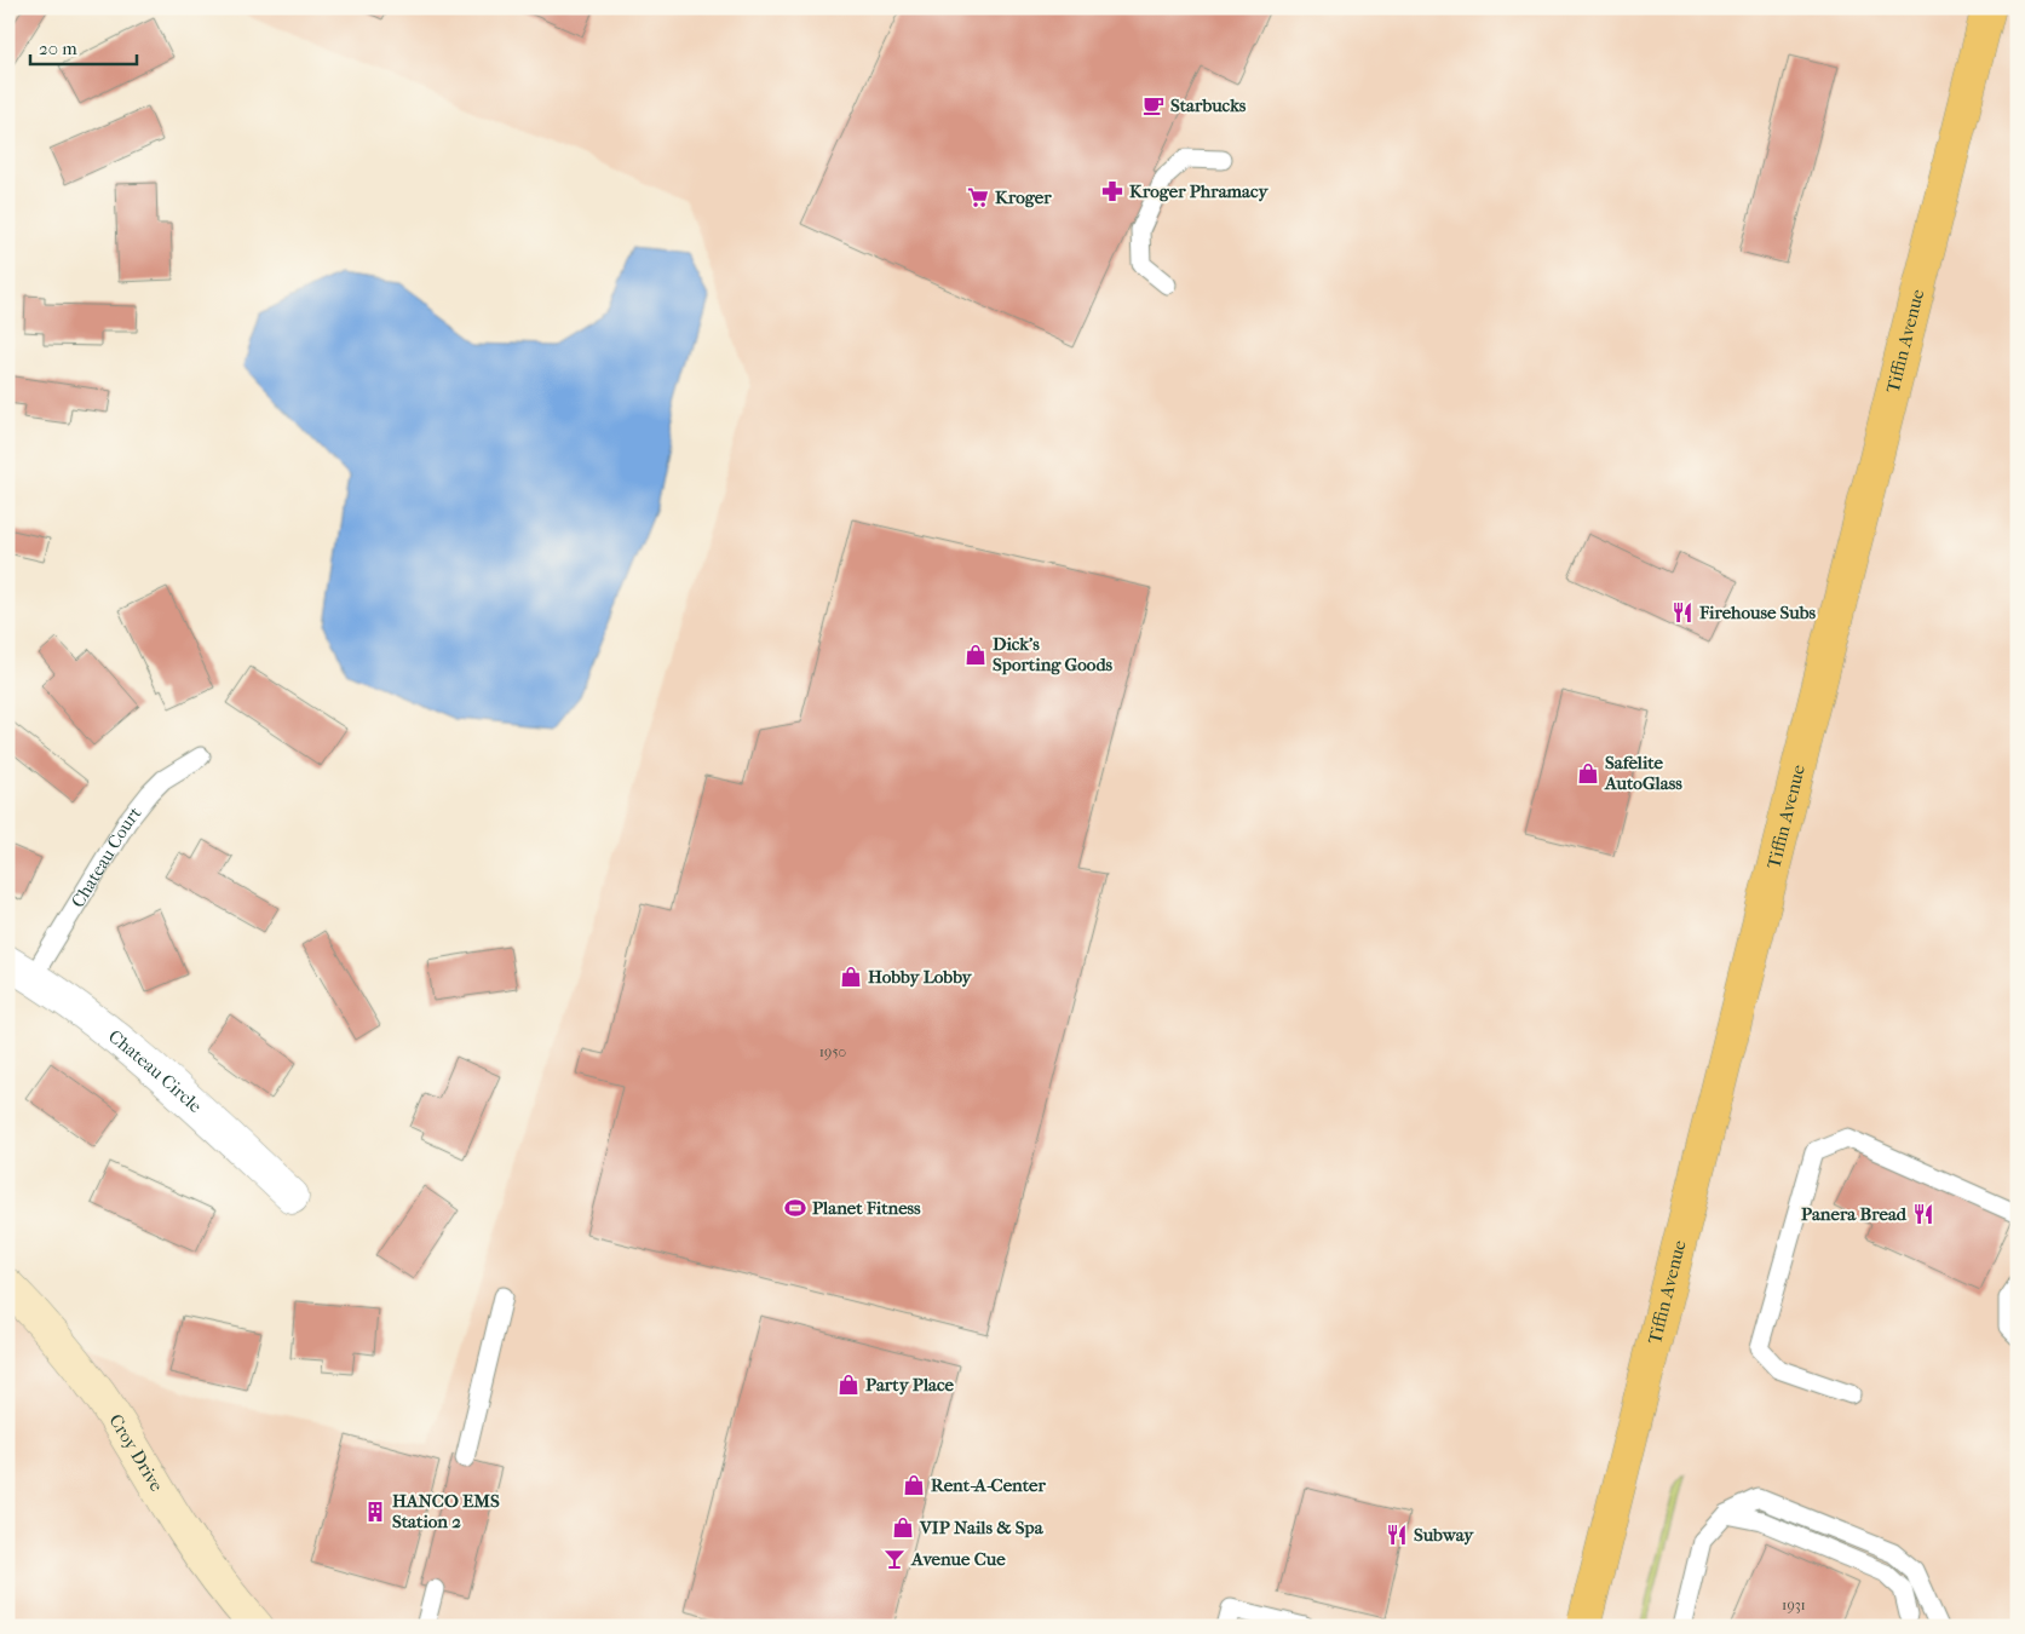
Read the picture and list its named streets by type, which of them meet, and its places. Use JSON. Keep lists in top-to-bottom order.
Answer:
{
  "streets": {
    "highway": ["Tiffin Avenue"],
    "street": ["Chateau Circle", "Croy Drive"],
    "lane": ["Chateau Court"]
  },
  "crossings": [
    ["Chateau Court", "Chateau Circle"]
  ],
  "places": {
    "cafe": ["Starbucks"],
    "pharmacy": ["Kroger Phramacy"],
    "supermarket": ["Kroger"],
    "restaurant": ["Firehouse Subs", "Panera Bread", "Subway"],
    "shop": [
      "Dick's Sporting Goods",
      "Safelite AutoGlass",
      "Hobby Lobby",
      "Party Place",
      "Rent-A-Center",
      "VIP Nails & Spa"
    ],
    "sports": ["Planet Fitness"],
    "building": ["HANCO EMS Station 2"],
    "bar": ["Avenue Cue"]
  },
  "house_numbers": ["1950", "1931"],
  "scale_bar": "20 m"
}
